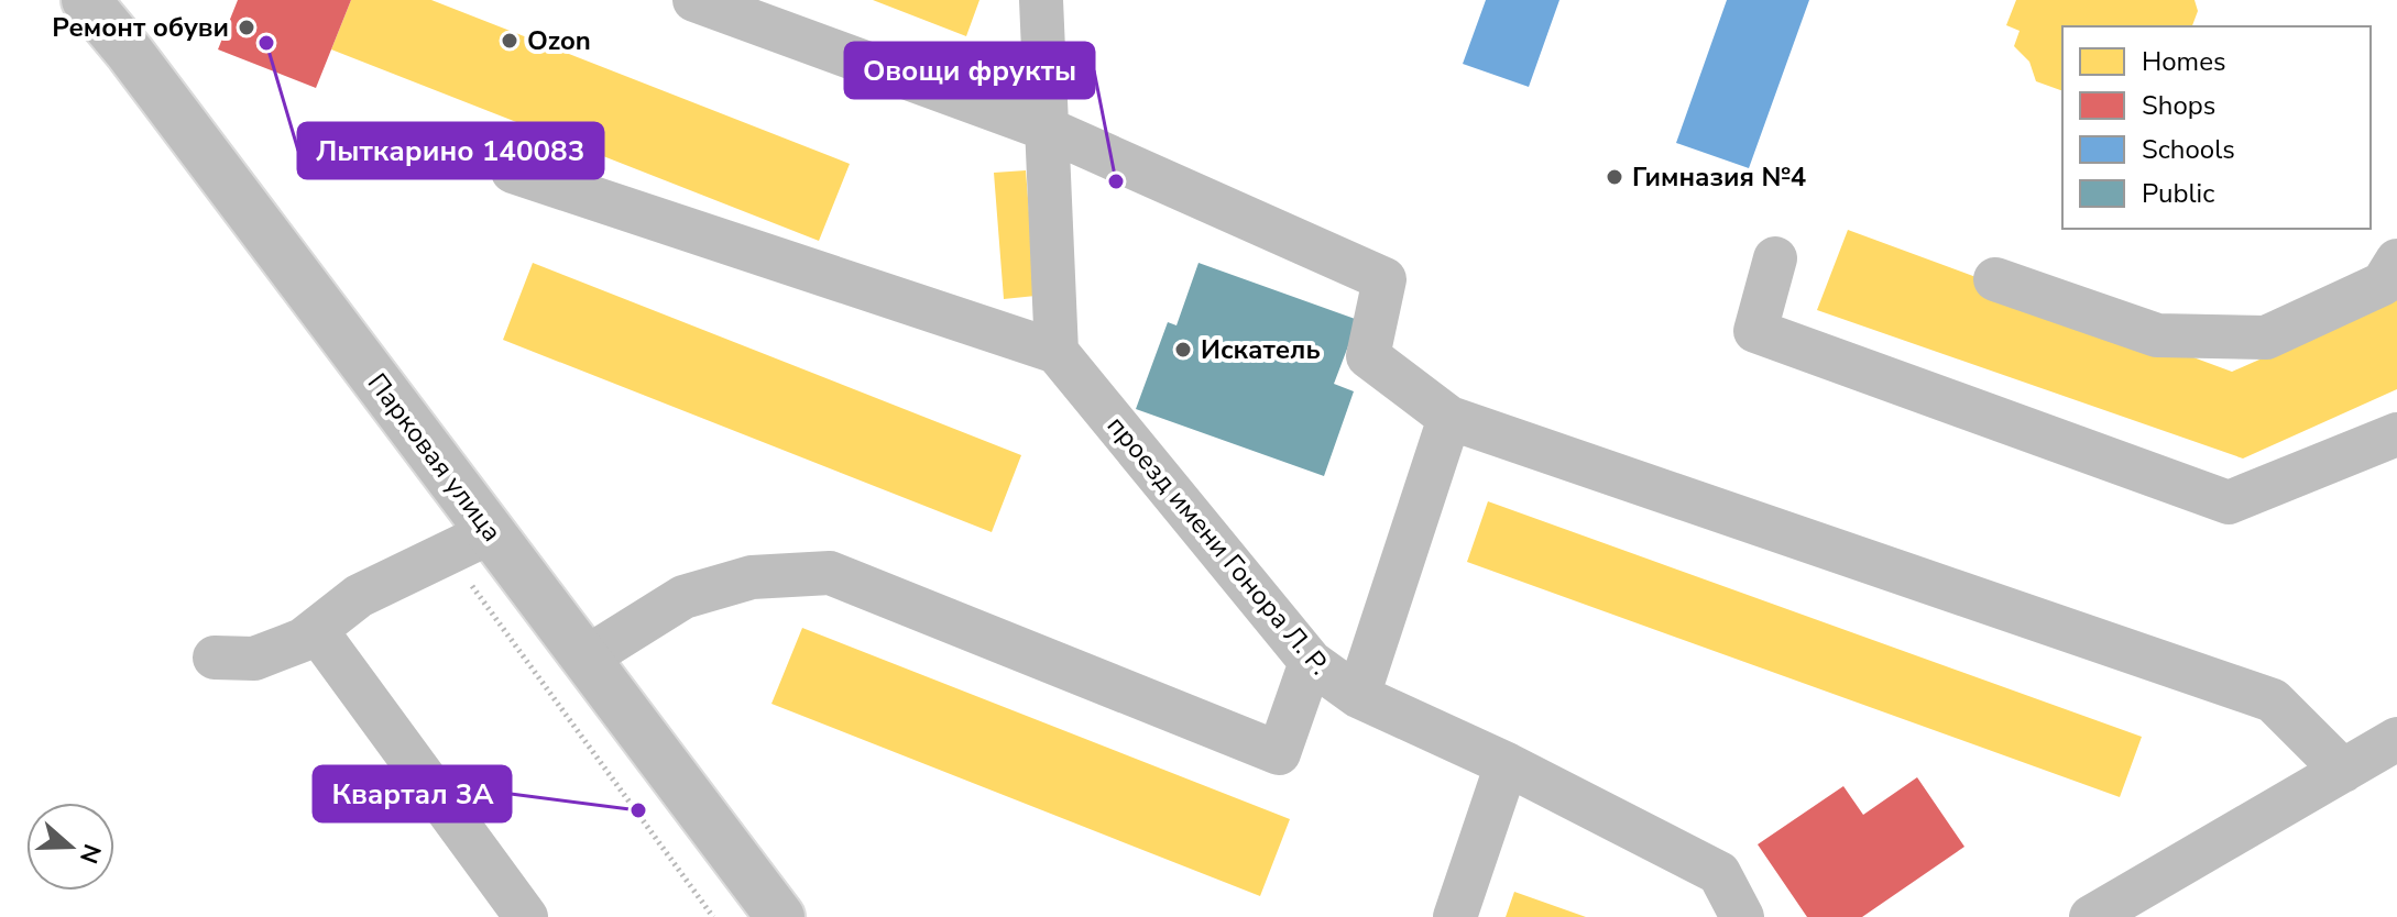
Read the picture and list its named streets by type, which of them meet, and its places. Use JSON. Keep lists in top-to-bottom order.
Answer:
{
  "streets": {
    "main road": ["Парковая улица"],
    "street": ["проезд имени Гонора Л. Р."]
  },
  "places": [
    "Ремонт обуви",
    "Ozon",
    "Лыткарино 140083",
    "Гимназия №4",
    "Овощи фрукты",
    "Искатель",
    "Квартал 3А"
  ],
  "legend": [
    "Homes",
    "Shops",
    "Schools",
    "Public"
  ],
  "north": "right"
}
